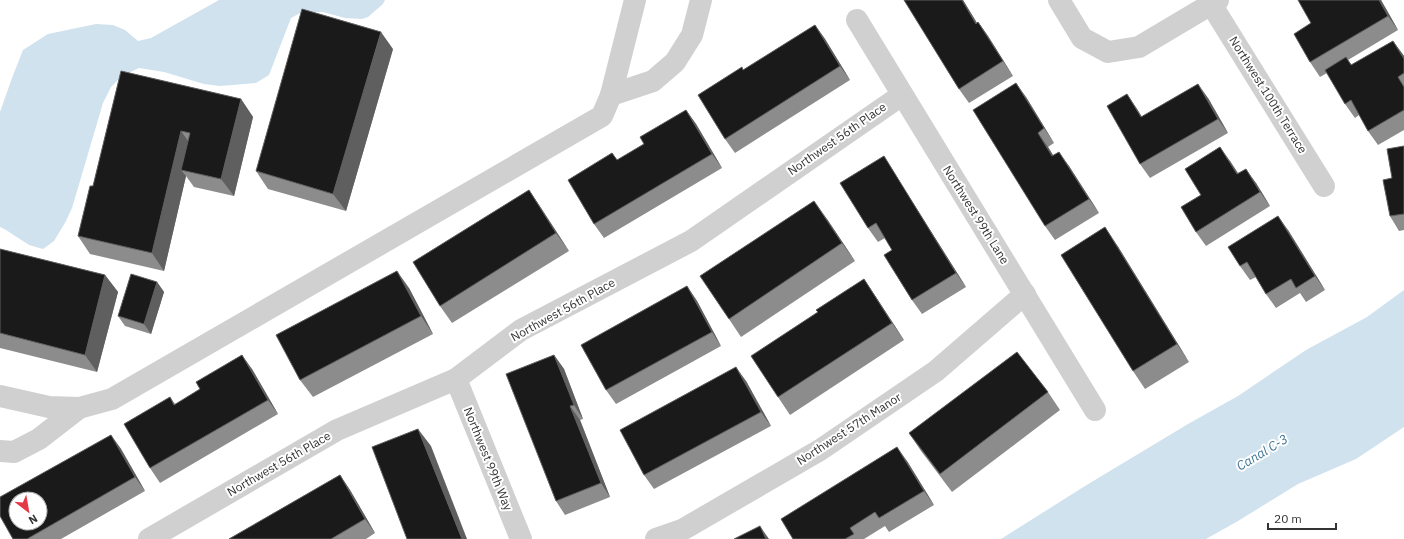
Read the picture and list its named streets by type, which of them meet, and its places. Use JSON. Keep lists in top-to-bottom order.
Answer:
{
  "streets": {
    "street": [
      "Northwest 100th Terrace",
      "Northwest 56th Place",
      "Northwest 99th Lane",
      "Northwest 57th Manor",
      "Northwest 99th Way"
    ]
  },
  "crossings": [
    ["Northwest 56th Place", "Northwest 99th Lane"],
    ["Northwest 56th Place", "Northwest 99th Way"],
    ["Northwest 99th Lane", "Northwest 57th Manor"]
  ],
  "water": ["Canal C-3"],
  "scale_bar": "20 m",
  "north": "bottom right"
}
